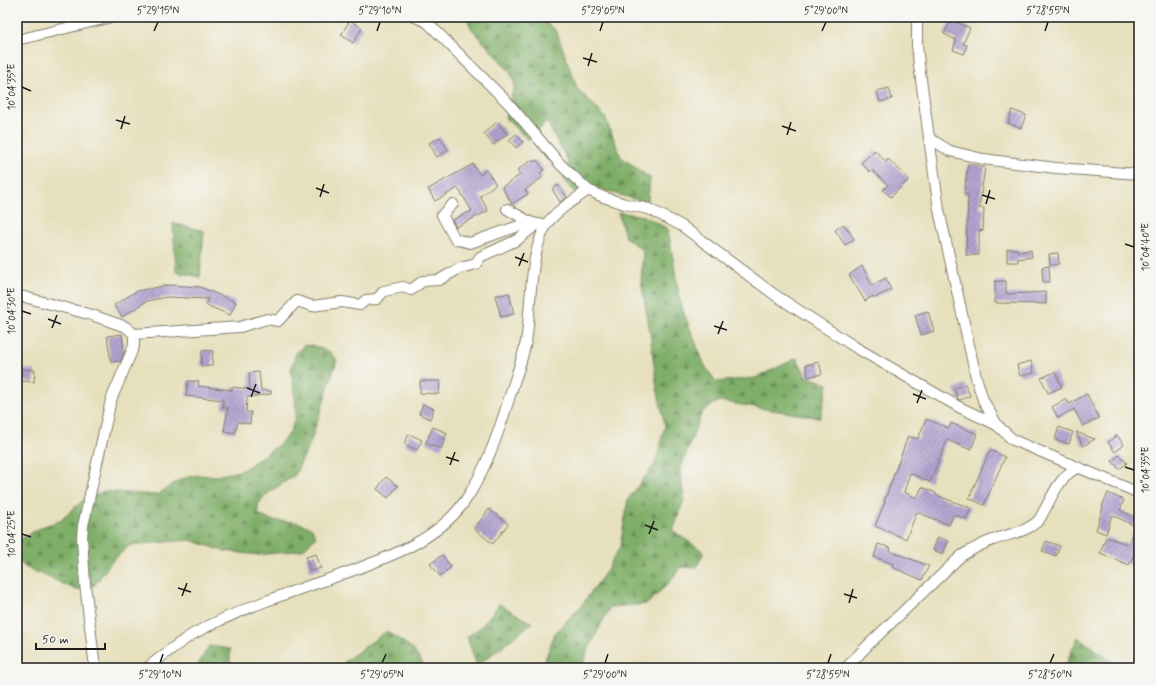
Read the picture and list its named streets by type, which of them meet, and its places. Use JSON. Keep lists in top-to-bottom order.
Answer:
{
  "scale_bar": "50 m",
  "coordinates": [
    "5°29'15\"N",
    "5°29'10\"N",
    "5°29'05\"N",
    "5°29'00\"N",
    "5°28'55\"N",
    "10°04'35\"E",
    "10°04'40\"E",
    "10°04'30\"E",
    "10°04'25\"E",
    "5°28'50\"N"
  ]
}
